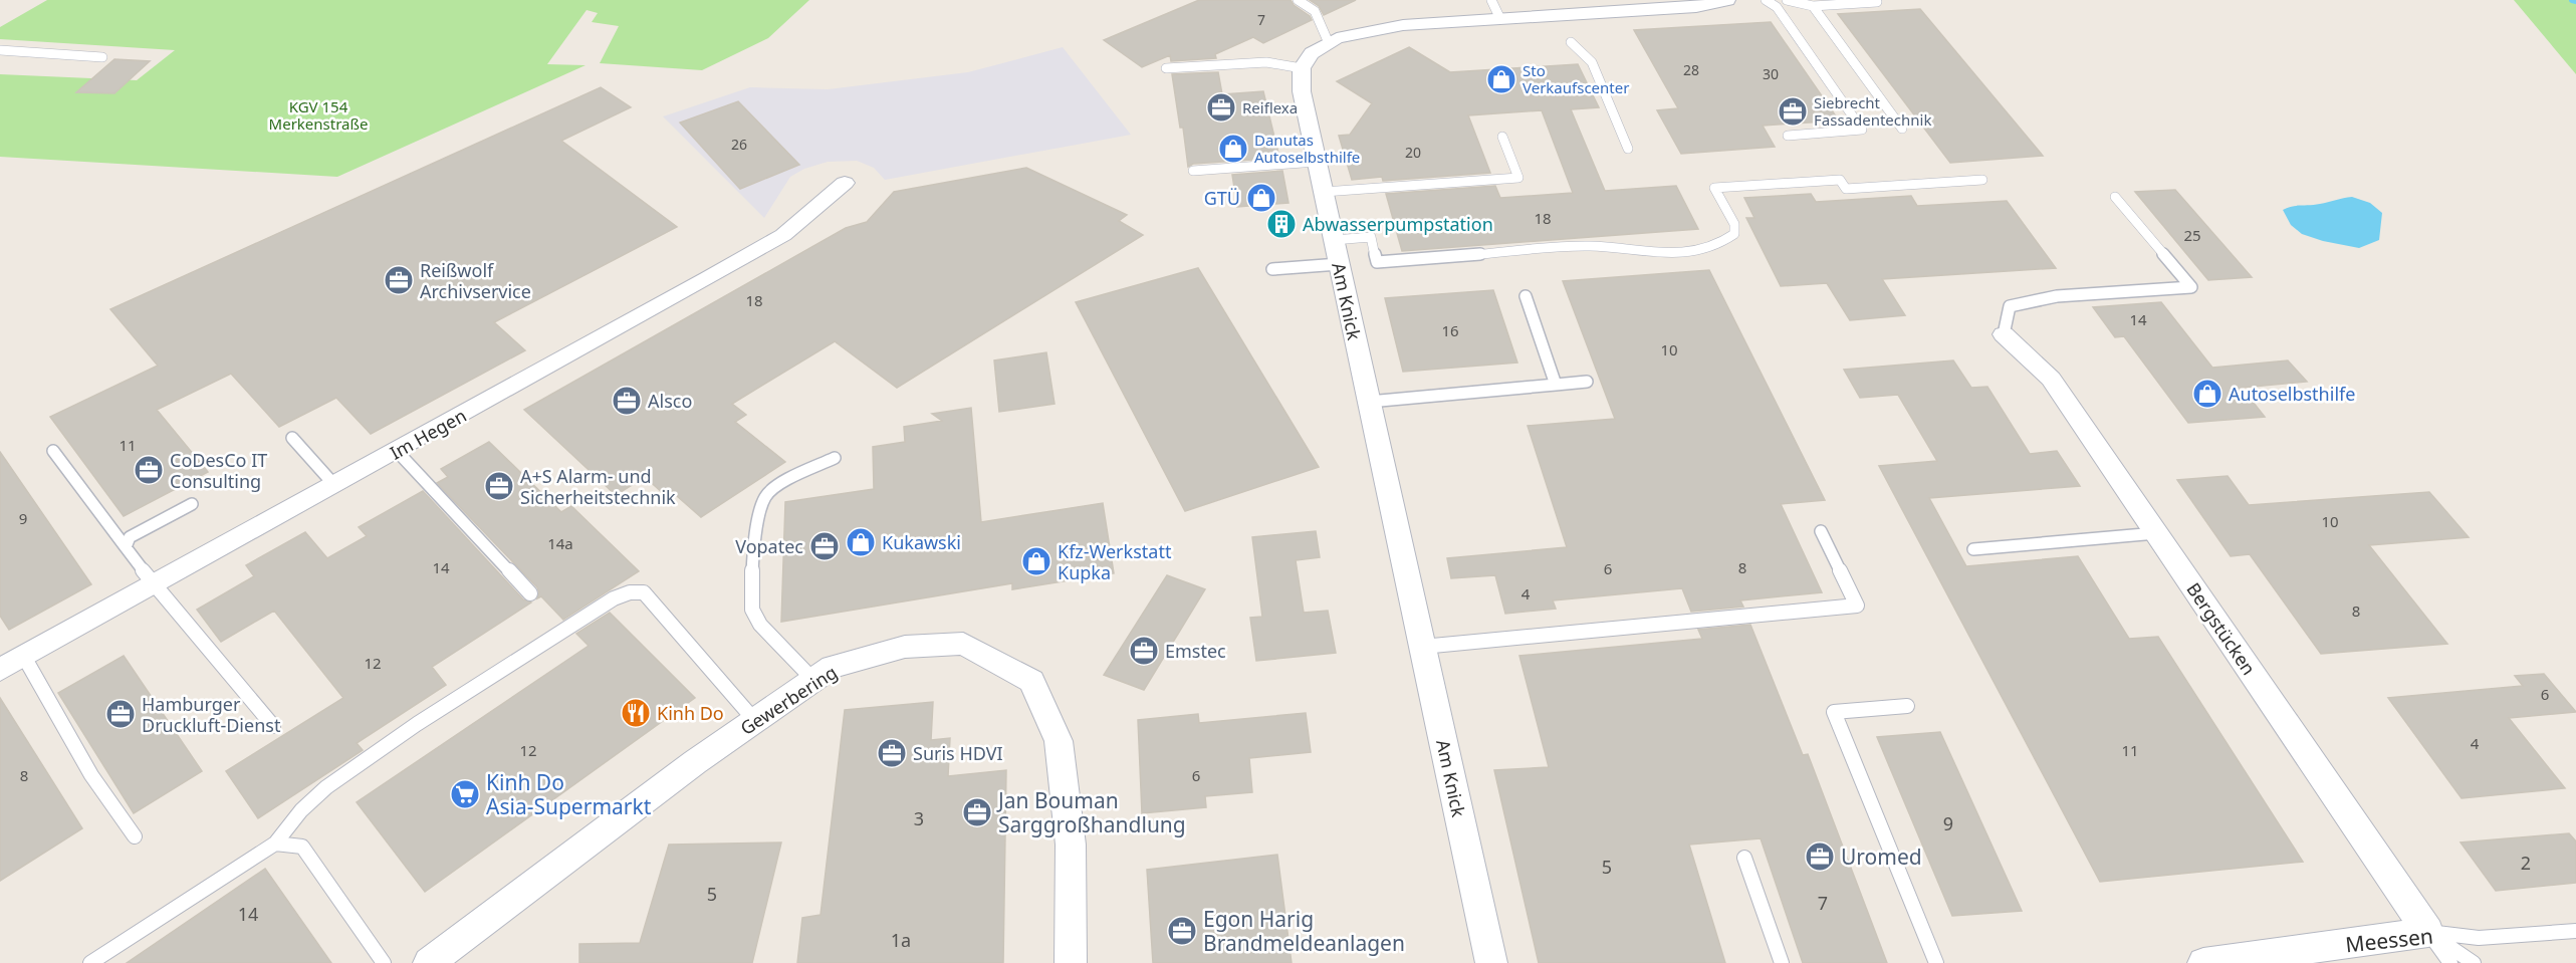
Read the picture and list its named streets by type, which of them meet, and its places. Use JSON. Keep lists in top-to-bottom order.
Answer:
{
  "streets": {
    "street": [
      "Am Knick",
      "Im Hegen",
      "Bergstücken",
      "Gewerbering",
      "Meessen"
    ]
  },
  "crossings": [
    ["Bergstücken", "Meessen"]
  ],
  "parks": ["KGV 154 Merkenstraße"],
  "places": {
    "shop": [
      "Sto Verkaufscenter",
      "Danutas Autoselbsthilfe",
      "GTÜ",
      "Autoselbsthilfe",
      "Kukawski",
      "Kfz-Werkstatt Kupka"
    ],
    "office": [
      "Reiflexa",
      "Siebrecht Fassadentechnik",
      "Reißwolf Archivservice",
      "Alsco",
      "CoDesCo IT Consulting",
      "A+S Alarm- und Sicherheitstechnik",
      "Vopatec",
      "Emstec",
      "Hamburger Druckluft-Dienst",
      "Suris HDVI",
      "Jan Bouman Sarggroßhandlung",
      "Uromed",
      "Egon Harig Brandmeldeanlagen"
    ],
    "building": ["Abwasserpumpstation"],
    "restaurant": ["Kinh Do"],
    "supermarket": ["Kinh Do Asia-Supermarkt"]
  },
  "house_numbers": [
    "7",
    "28",
    "30",
    "26",
    "20",
    "18",
    "25",
    "18",
    "14",
    "16",
    "10",
    "11",
    "9",
    "10",
    "14a",
    "14",
    "8",
    "6",
    "4",
    "8",
    "12",
    "6",
    "4",
    "12",
    "11",
    "8",
    "6",
    "3",
    "9",
    "2",
    "5",
    "5",
    "7",
    "14",
    "1a"
  ]
}
